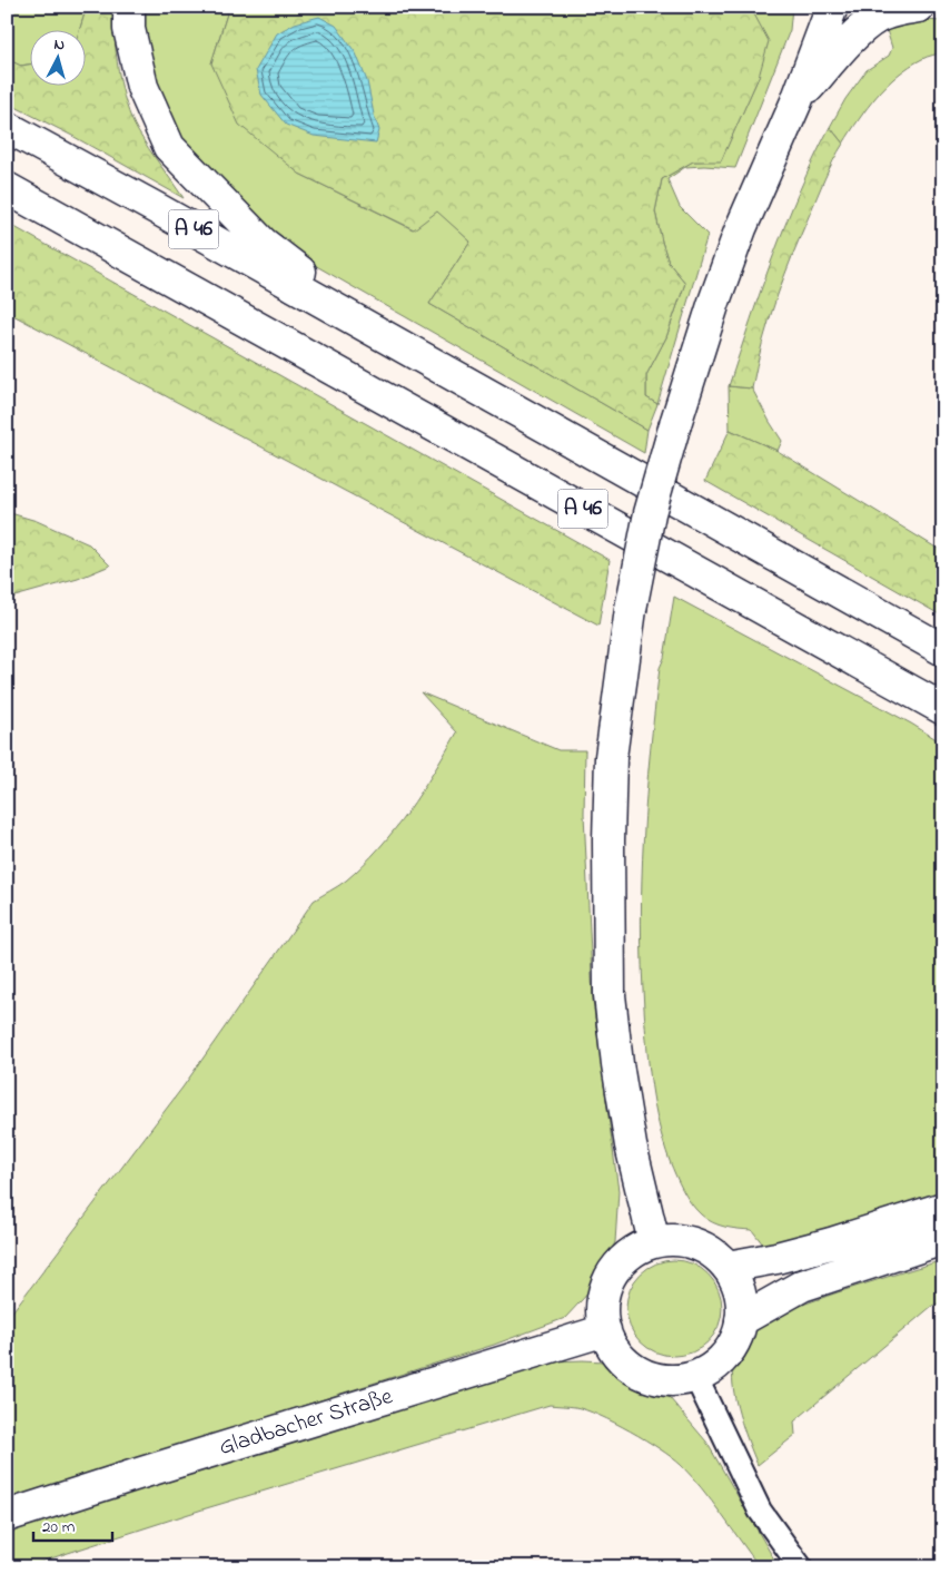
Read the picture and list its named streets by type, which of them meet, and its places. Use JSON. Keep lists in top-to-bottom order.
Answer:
{
  "streets": {
    "main road": ["A 46", "Gladbacher Straße"]
  },
  "scale_bar": "20 m",
  "north": "top"
}
